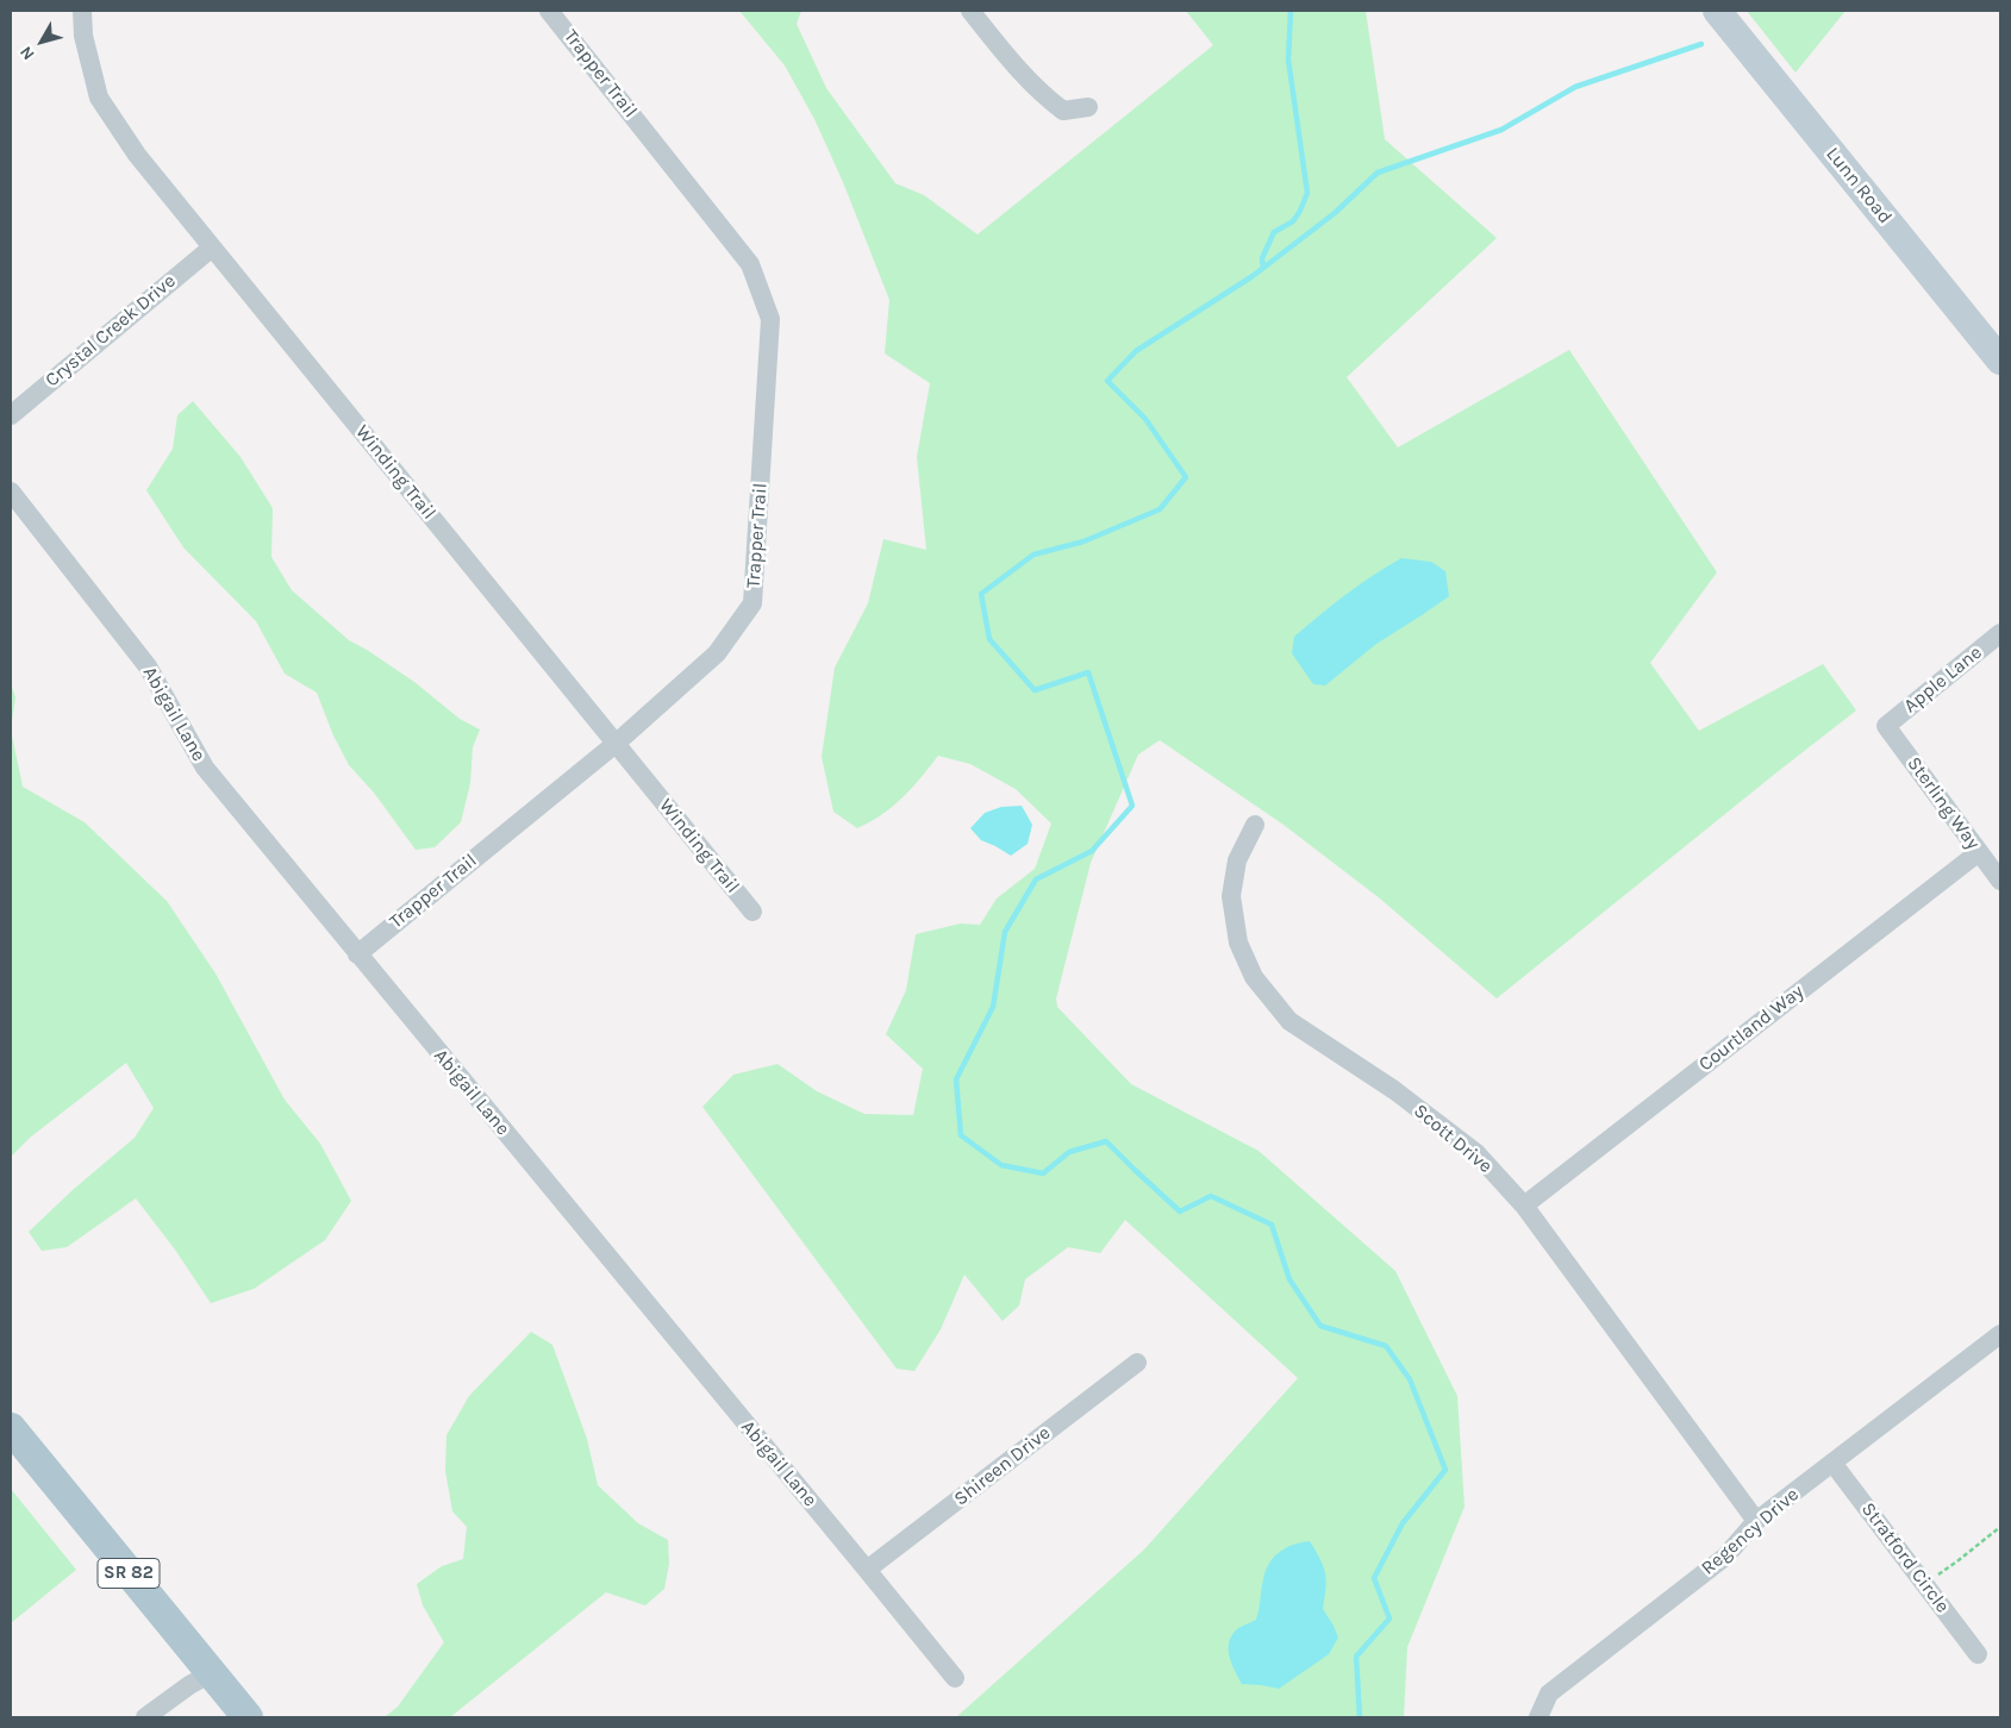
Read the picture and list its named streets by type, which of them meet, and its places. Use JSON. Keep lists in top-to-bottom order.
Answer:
{
  "streets": {
    "main road": ["SR 82"],
    "street": [
      "Trapper Trail",
      "Lunn Road",
      "Crystal Creek Drive",
      "Winding Trail",
      "Apple Lane",
      "Abigail Lane",
      "Sterling Way",
      "Courtland Way",
      "Scott Drive",
      "Shireen Drive",
      "Regency Drive",
      "Stratford Circle"
    ]
  },
  "crossings": [
    ["Trapper Trail", "Winding Trail"],
    ["Trapper Trail", "Abigail Lane"],
    ["Crystal Creek Drive", "Winding Trail"],
    ["Apple Lane", "Sterling Way"],
    ["Abigail Lane", "Shireen Drive"],
    ["Sterling Way", "Courtland Way"],
    ["Courtland Way", "Scott Drive"],
    ["Scott Drive", "Regency Drive"],
    ["Regency Drive", "Stratford Circle"]
  ],
  "north": "bottom left"
}
